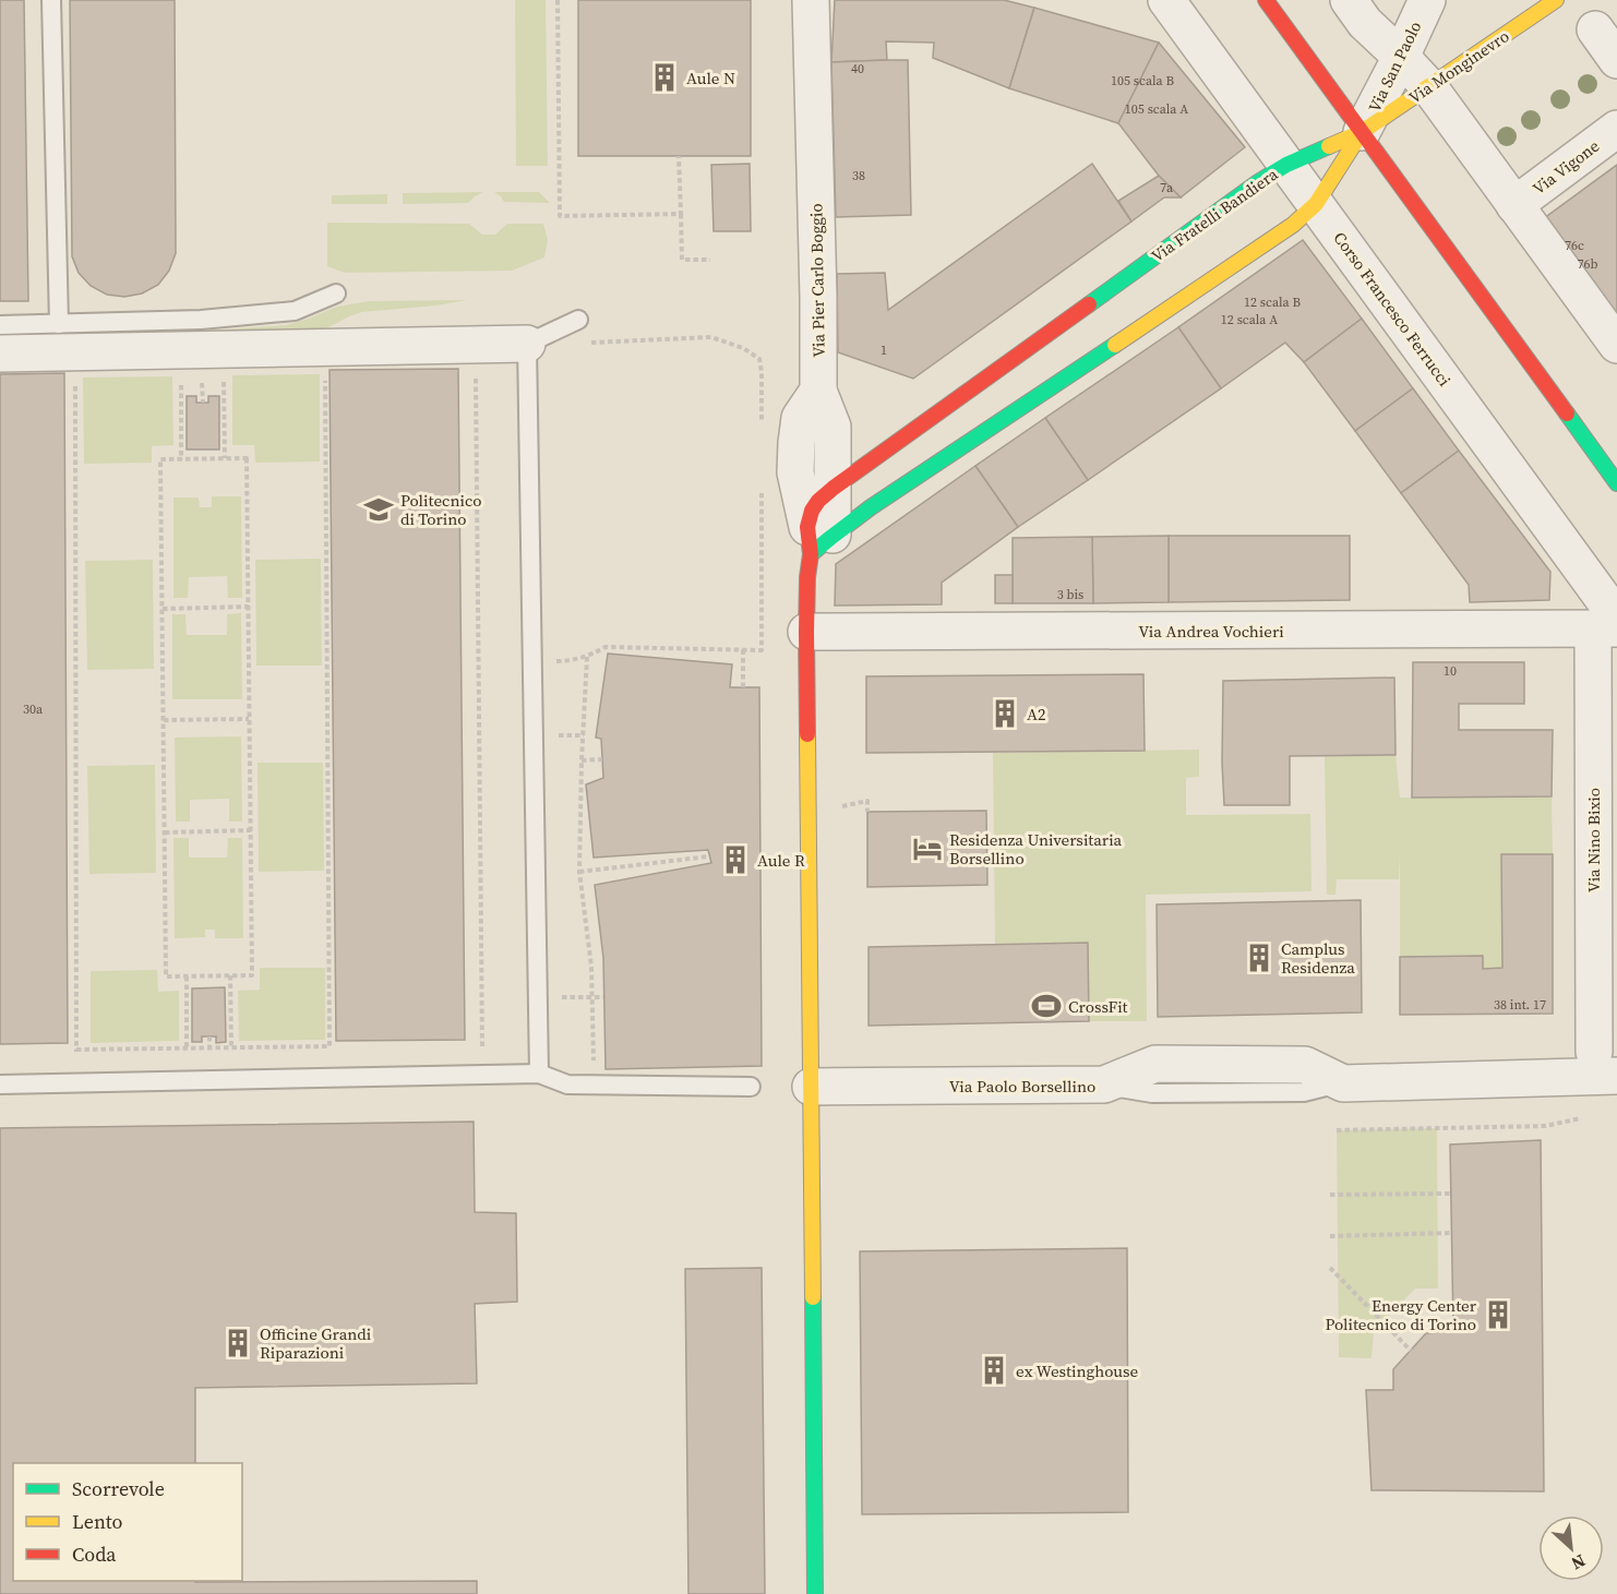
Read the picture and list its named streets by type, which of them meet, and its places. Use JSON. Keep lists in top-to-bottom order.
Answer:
{
  "streets": {
    "street": [
      "Via San Paolo",
      "Via Monginevro",
      "Via Vigone",
      "Via Fratelli Bandiera",
      "Via Pier Carlo Boggio",
      "Corso Francesco Ferrucci",
      "Via Andrea Vochieri",
      "Via Nino Bixio",
      "Via Paolo Borsellino"
    ]
  },
  "crossings": [
    ["Via San Paolo", "Via Monginevro"],
    ["Via San Paolo", "Via Fratelli Bandiera"],
    ["Via Monginevro", "Via Fratelli Bandiera"],
    ["Via Fratelli Bandiera", "Corso Francesco Ferrucci"],
    ["Corso Francesco Ferrucci", "Via Andrea Vochieri"],
    ["Corso Francesco Ferrucci", "Via Nino Bixio"],
    ["Via Andrea Vochieri", "Via Nino Bixio"],
    ["Via Nino Bixio", "Via Paolo Borsellino"]
  ],
  "places": {
    "building": [
      "Aule N",
      "A2",
      "Aule R",
      "Camplus Residenza",
      "Energy Center Politecnico di Torino",
      "Officine Grandi Riparazioni",
      "ex Westinghouse"
    ],
    "school or university": ["Politecnico di Torino"],
    "hotel": ["Residenza Universitaria Borsellino"],
    "sports": ["CrossFit"]
  },
  "house_numbers": [
    "40",
    "105 scala B",
    "105 scala A",
    "38",
    "7a",
    "76c",
    "76b",
    "12 scala B",
    "12 scala A",
    "1",
    "3 bis",
    "10",
    "30a",
    "38 int. 17"
  ],
  "legend": ["Scorrevole", "Lento", "Coda"],
  "north": "bottom right"
}
